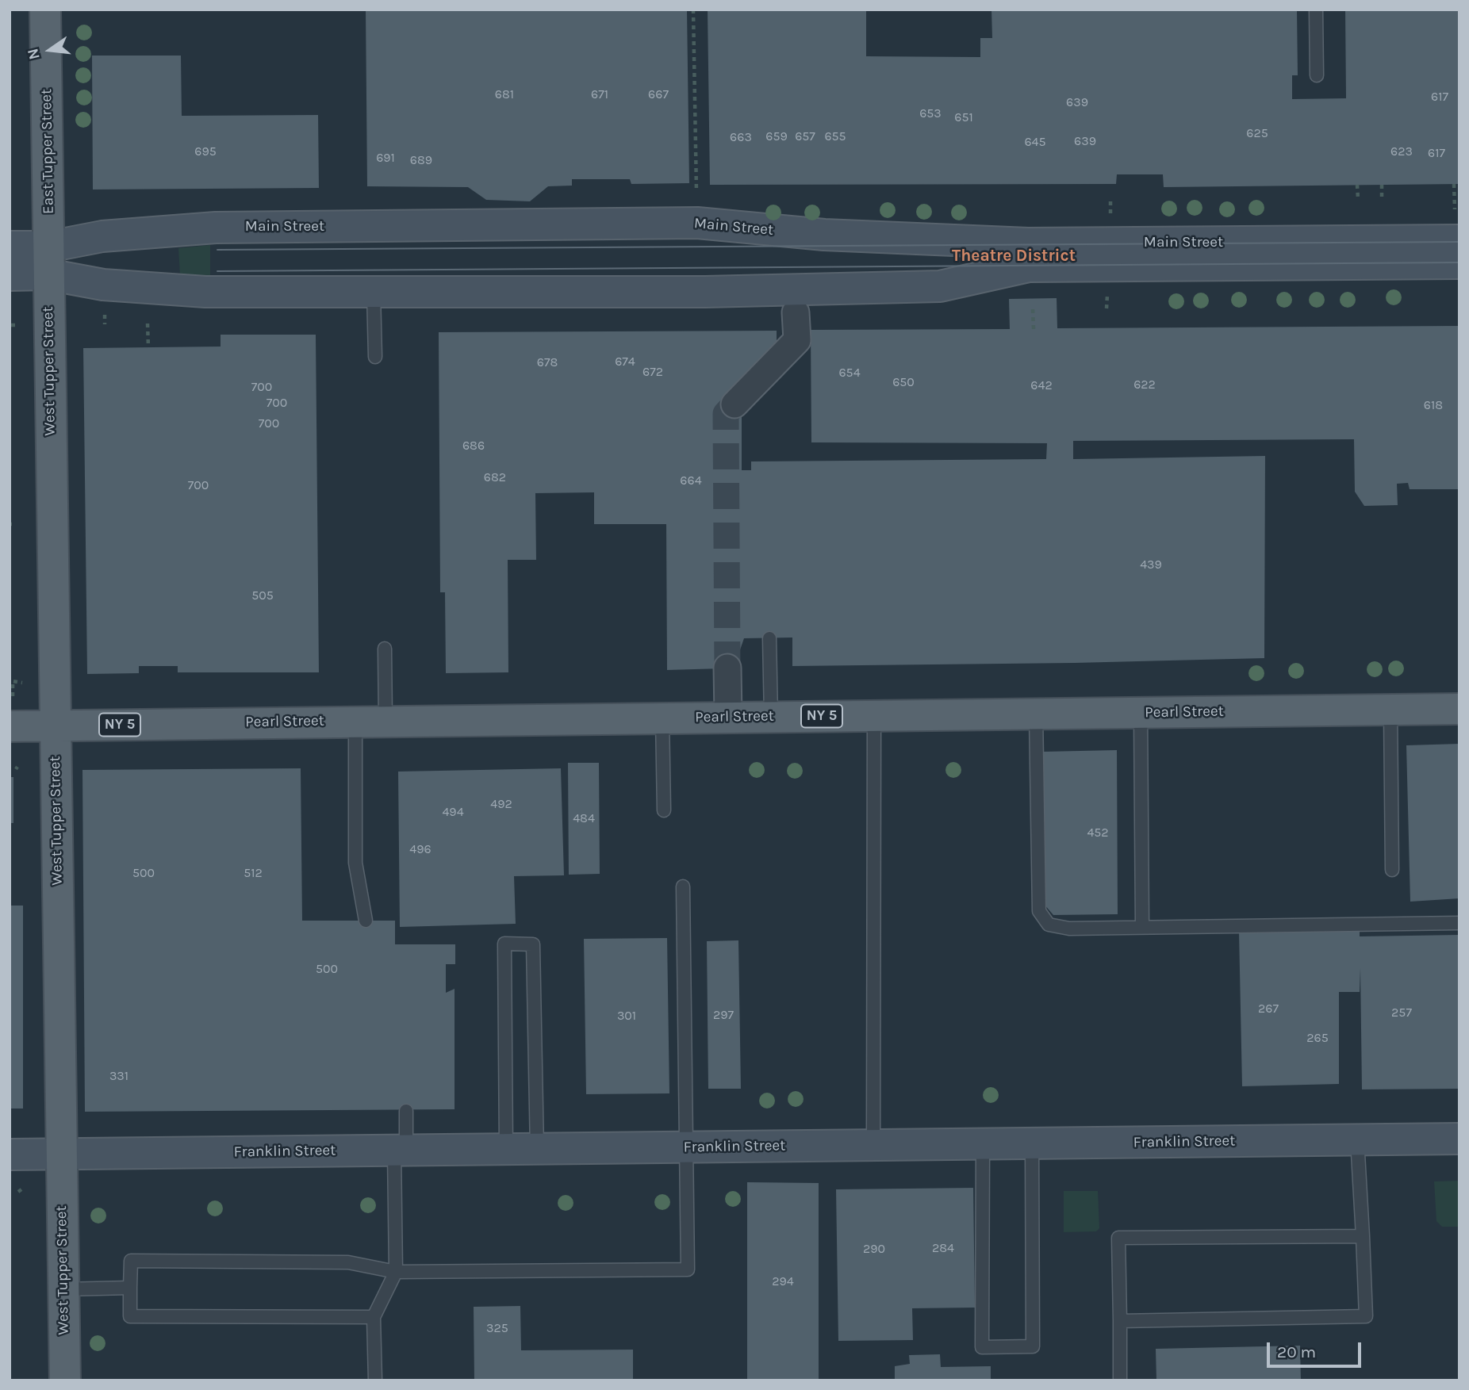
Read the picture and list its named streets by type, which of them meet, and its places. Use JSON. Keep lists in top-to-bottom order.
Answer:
{
  "streets": {
    "main road": [
      "East Tupper Street",
      "Main Street",
      "West Tupper Street",
      "Pearl Street",
      "NY 5",
      "Franklin Street"
    ]
  },
  "crossings": [
    ["East Tupper Street", "Main Street"],
    ["East Tupper Street", "West Tupper Street"],
    ["Main Street", "West Tupper Street"],
    ["West Tupper Street", "Pearl Street"],
    ["West Tupper Street", "Franklin Street"]
  ],
  "districts": ["Theatre District"],
  "house_numbers": [
    "681",
    "671",
    "667",
    "617",
    "639",
    "653",
    "651",
    "625",
    "659",
    "657",
    "655",
    "663",
    "639",
    "645",
    "695",
    "623",
    "617",
    "691",
    "689",
    "674",
    "678",
    "672",
    "654",
    "650",
    "622",
    "642",
    "700",
    "700",
    "618",
    "700",
    "686",
    "682",
    "664",
    "700",
    "439",
    "505",
    "492",
    "494",
    "484",
    "452",
    "496",
    "500",
    "512",
    "500",
    "267",
    "257",
    "297",
    "301",
    "265",
    "331",
    "284",
    "290",
    "294",
    "325"
  ],
  "scale_bar": "20 m",
  "north": "left"
}
